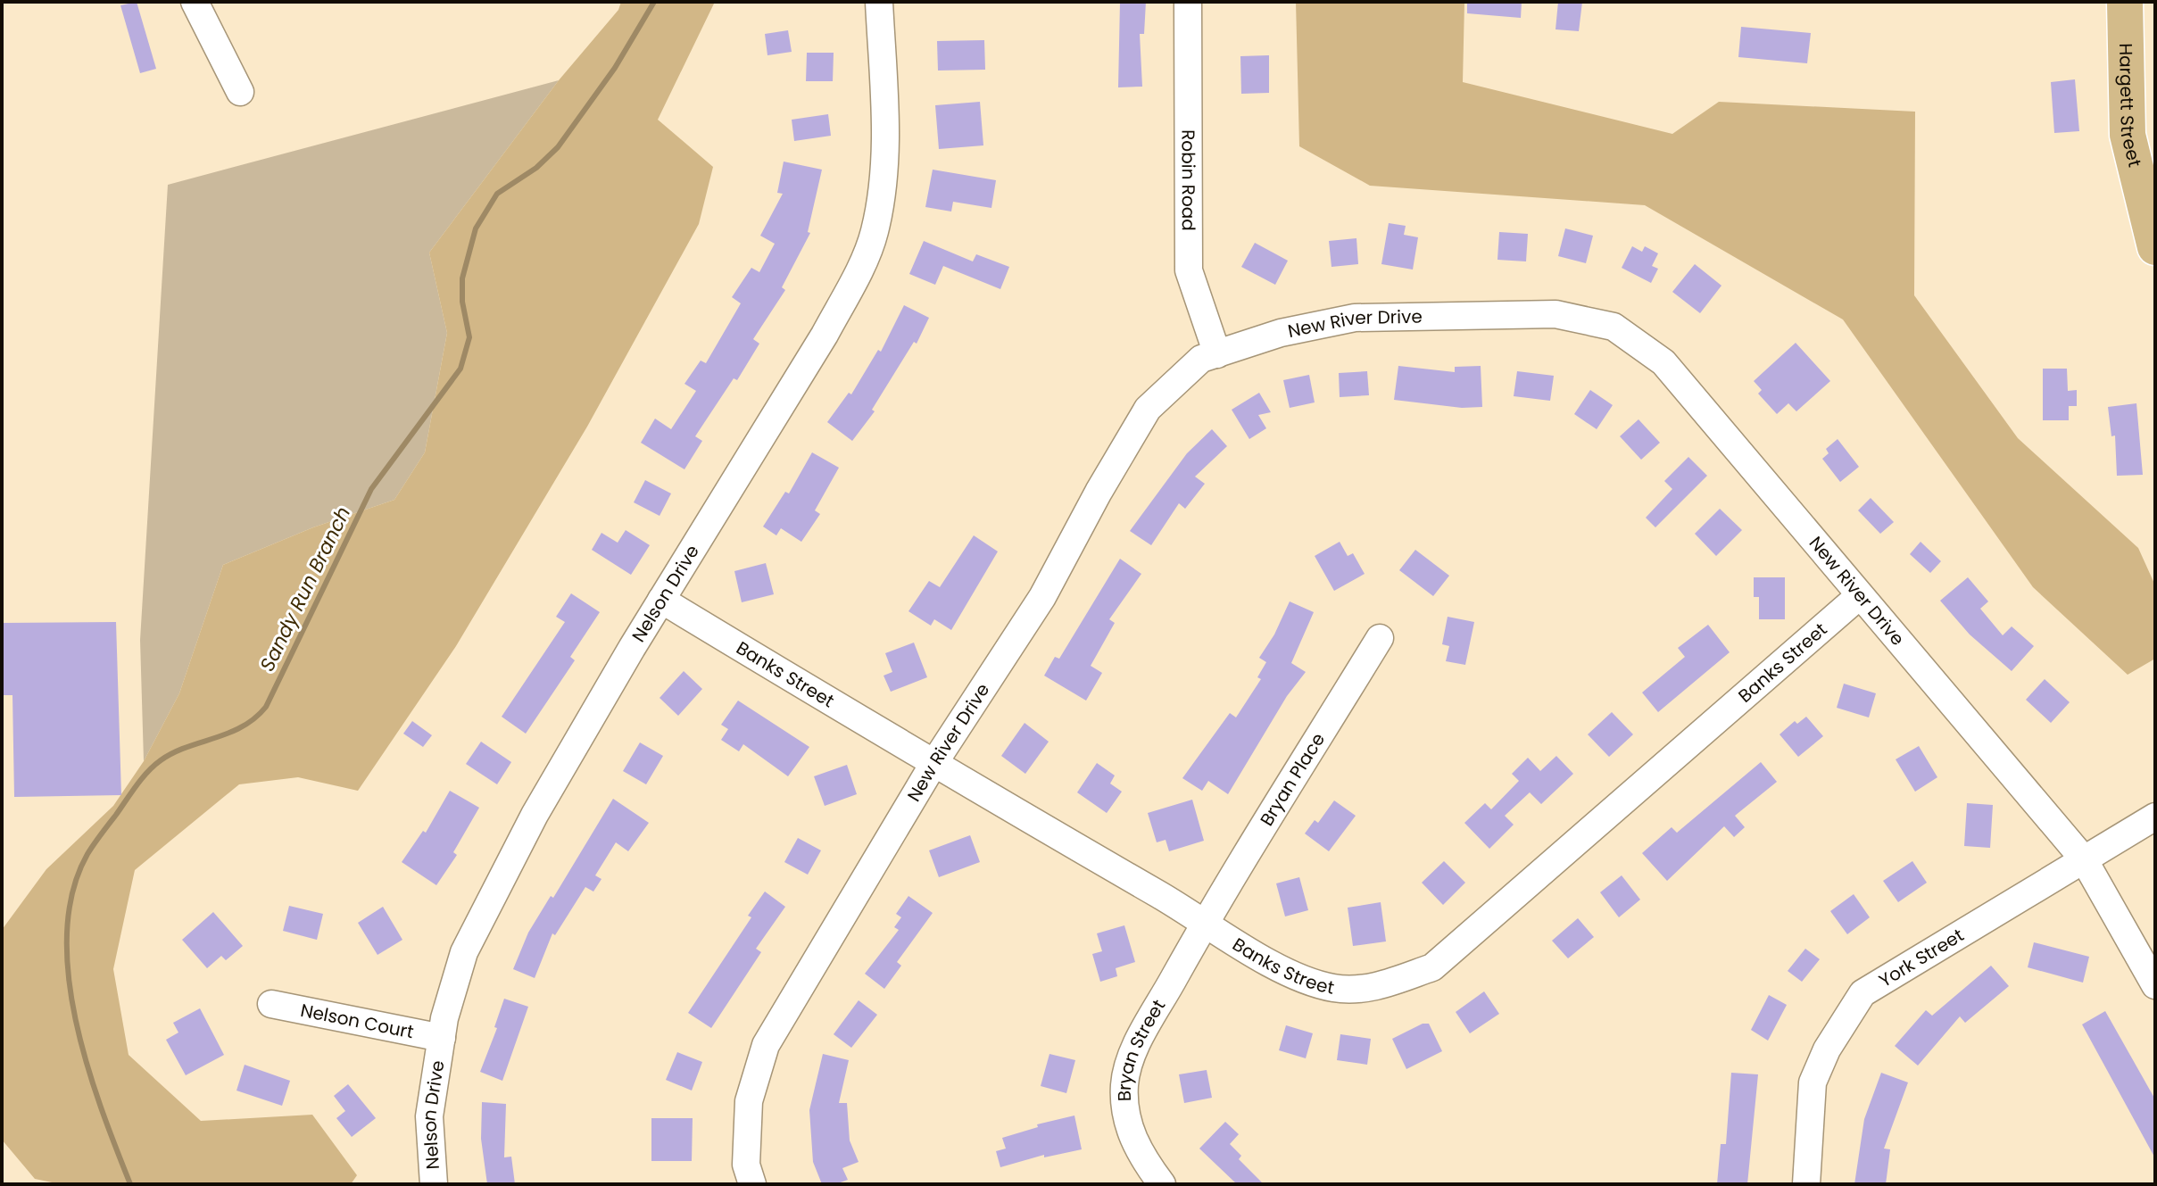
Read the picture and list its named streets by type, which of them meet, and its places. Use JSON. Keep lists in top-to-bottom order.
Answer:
{
  "streets": {
    "main road": ["Hargett Street"],
    "street": [
      "Robin Road",
      "New River Drive",
      "Nelson Drive",
      "Banks Street",
      "Bryan Place",
      "York Street",
      "Nelson Court",
      "Bryan Street"
    ]
  },
  "crossings": [
    ["Robin Road", "New River Drive"],
    ["New River Drive", "Banks Street"],
    ["New River Drive", "York Street"],
    ["Nelson Drive", "Banks Street"],
    ["Nelson Drive", "Nelson Court"],
    ["Banks Street", "Bryan Place"],
    ["Banks Street", "Bryan Street"],
    ["Bryan Place", "Bryan Street"]
  ],
  "water": ["Sandy Run Branch"]
}
